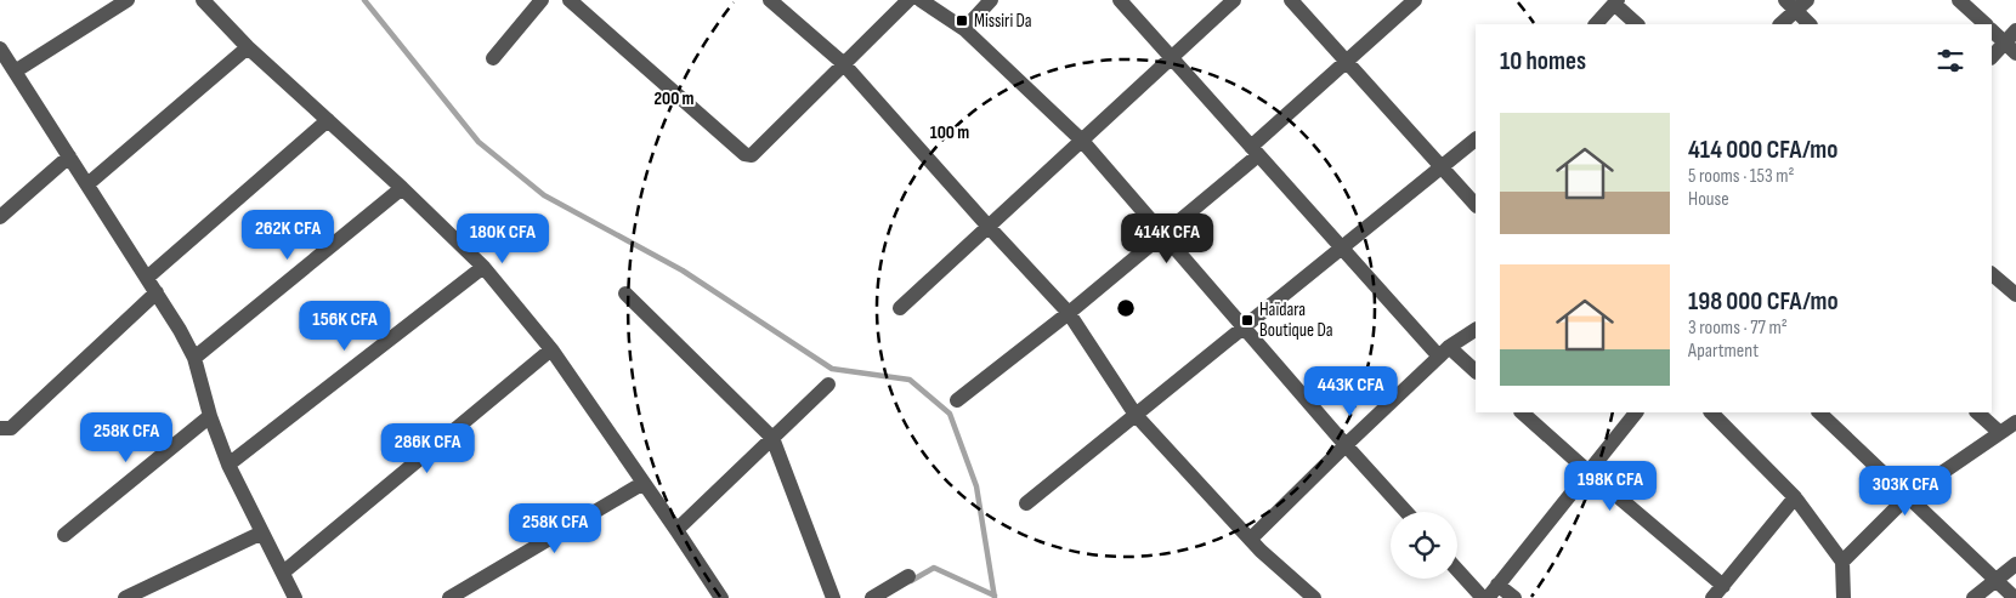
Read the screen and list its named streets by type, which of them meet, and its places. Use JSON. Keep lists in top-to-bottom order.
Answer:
{
  "places": {
    "transit": ["Missiri Da", "Haïdara Boutique Da"]
  },
  "page": {
    "heading": "10 homes",
    "list": [
      {
        "name": "414 000 CFA/mo",
        "note": "5 rooms · 153 m² · House"
      },
      {
        "name": "198 000 CFA/mo",
        "note": "3 rooms · 77 m² · Apartment"
      }
    ],
    "price": [
      "262K CFA",
      "180K CFA",
      "414K CFA",
      "156K CFA",
      "443K CFA",
      "258K CFA",
      "286K CFA",
      "198K CFA",
      "303K CFA",
      "258K CFA"
    ]
  },
  "rings": ["200 m", "100 m"]
}
